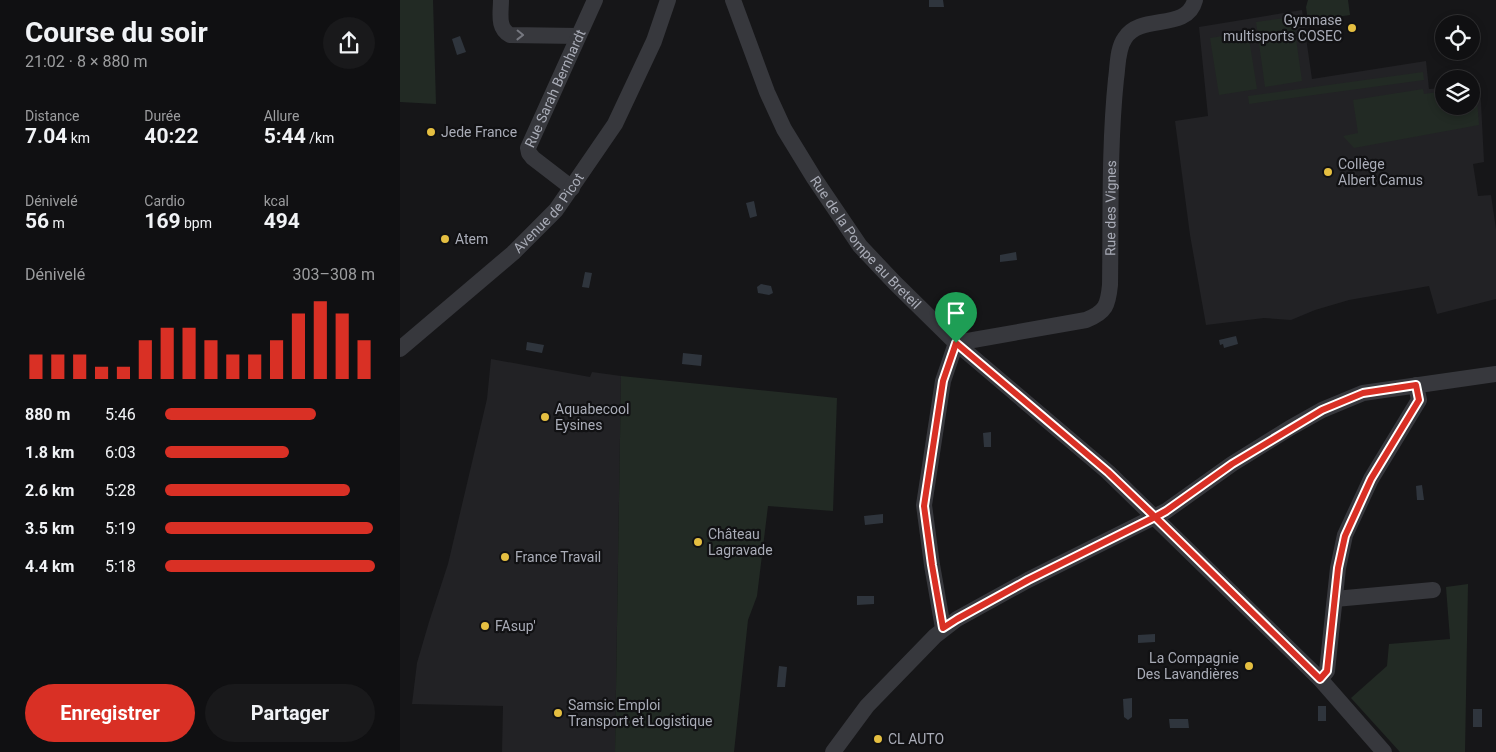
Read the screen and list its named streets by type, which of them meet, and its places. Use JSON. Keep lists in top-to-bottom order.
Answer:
{
  "streets": {
    "street": [
      "Rue Sarah Bernhardt",
      "Rue des Vignes",
      "Avenue de Picot",
      "Rue de la Pompe au Breteil"
    ]
  },
  "crossings": [
    ["Rue Sarah Bernhardt", "Avenue de Picot"],
    ["Rue des Vignes", "Rue de la Pompe au Breteil"]
  ],
  "places": [
    "Gymnase multisports COSEC",
    "Jede France",
    "Collège Albert Camus",
    "Atem",
    "Aquabecool Eysines",
    "Château Lagravade",
    "France Travail",
    "FAsup'",
    "La Compagnie Des Lavandières",
    "Samsic Emploi Transport et Logistique",
    "CL AUTO"
  ],
  "page": {
    "heading": ["Course du soir", "21:02 · 8 × 880 m"],
    "stats": [
      ["Distance", "7.04 km"],
      ["Durée", "40:22"],
      ["Allure", "5:44 /km"],
      ["Dénivelé", "56 m"],
      ["Cardio", "169 bpm"],
      ["kcal", "494"]
    ],
    "chart": ["Dénivelé", "303–308 m"],
    "list": [
      {
        "name": "880 m",
        "note": "5:46"
      },
      {
        "name": "1.8 km",
        "note": "6:03"
      },
      {
        "name": "2.6 km",
        "note": "5:28"
      },
      {
        "name": "3.5 km",
        "note": "5:19"
      },
      {
        "name": "4.4 km",
        "note": "5:18"
      }
    ],
    "buttons": ["Enregistrer", "Partager"]
  }
}
